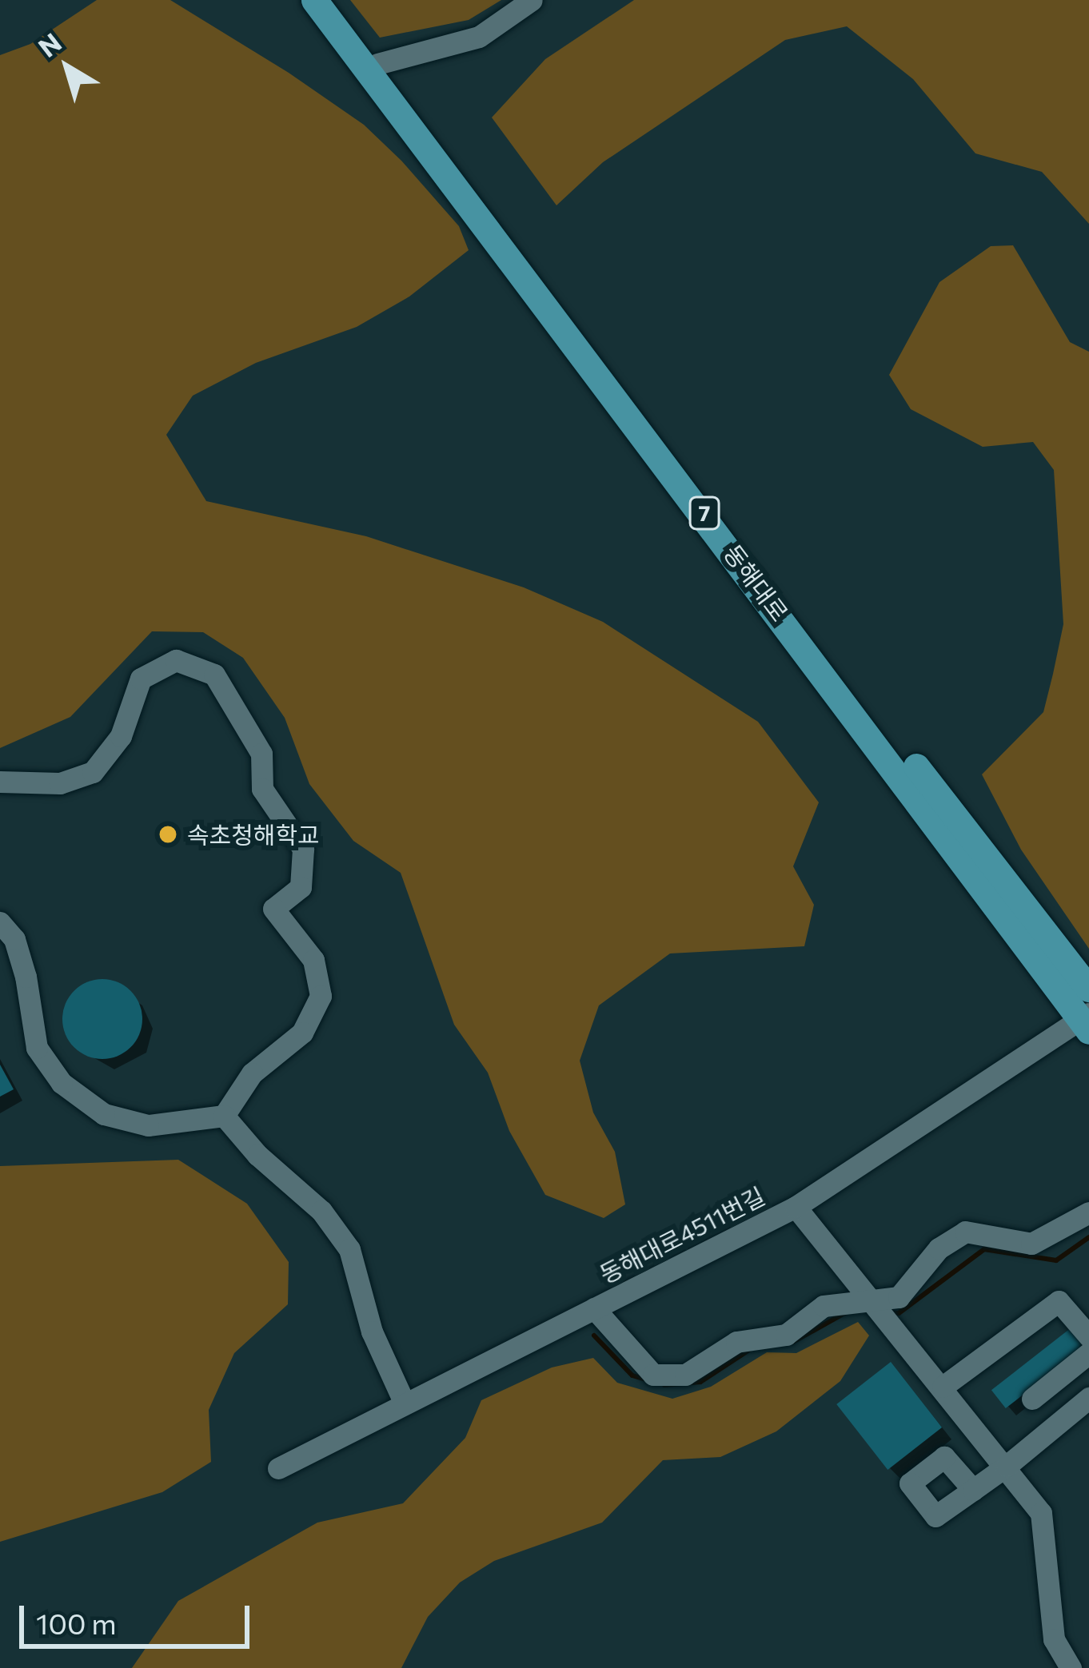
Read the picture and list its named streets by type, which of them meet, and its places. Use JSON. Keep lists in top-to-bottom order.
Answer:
{
  "streets": {
    "main road": ["7", "동해대로"],
    "street": ["동해대로4511번길"]
  },
  "crossings": [
    ["동해대로", "동해대로4511번길"]
  ],
  "places": ["속초청해학교"],
  "scale_bar": "100 m",
  "north": "top left"
}
